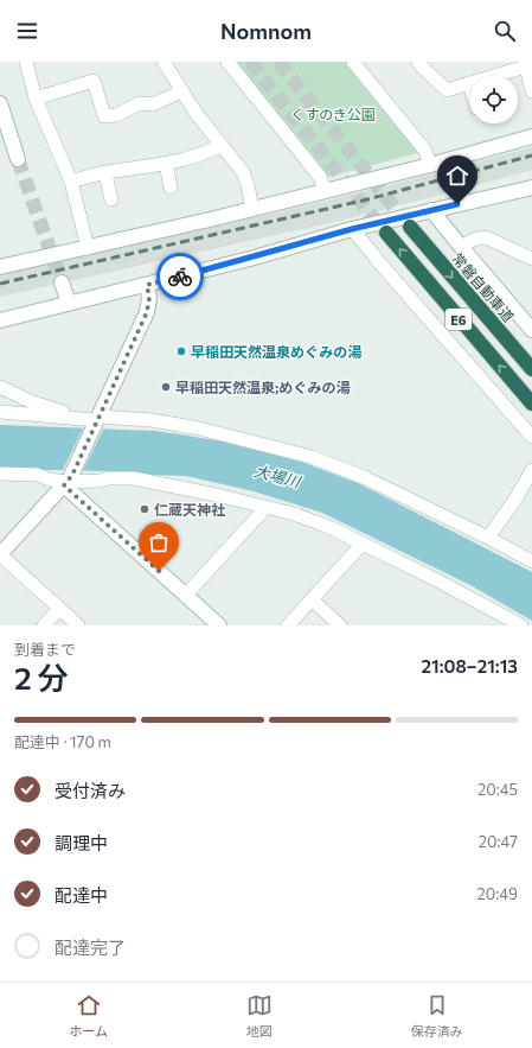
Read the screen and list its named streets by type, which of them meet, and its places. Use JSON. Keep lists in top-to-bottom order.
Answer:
{
  "streets": {
    "highway": ["常磐自動車道", "E6"]
  },
  "water": ["大場川"],
  "parks": ["くすのき公園"],
  "places": ["早稲田天然温泉めぐみの湯", "早稲田天然温泉;めぐみの湯", "仁蔵天神社"],
  "page": {
    "header": "Nomnom",
    "heading": ["2 分", "到着まで", "21:08–21:13"],
    "bar": "配達中 · 170 m",
    "list": [
      ["受付済み", "20:45"],
      ["調理中", "20:47"],
      ["配達中", "20:49"],
      "配達完了"
    ],
    "tabs": ["ホーム", "地図", "保存済み"]
  }
}
